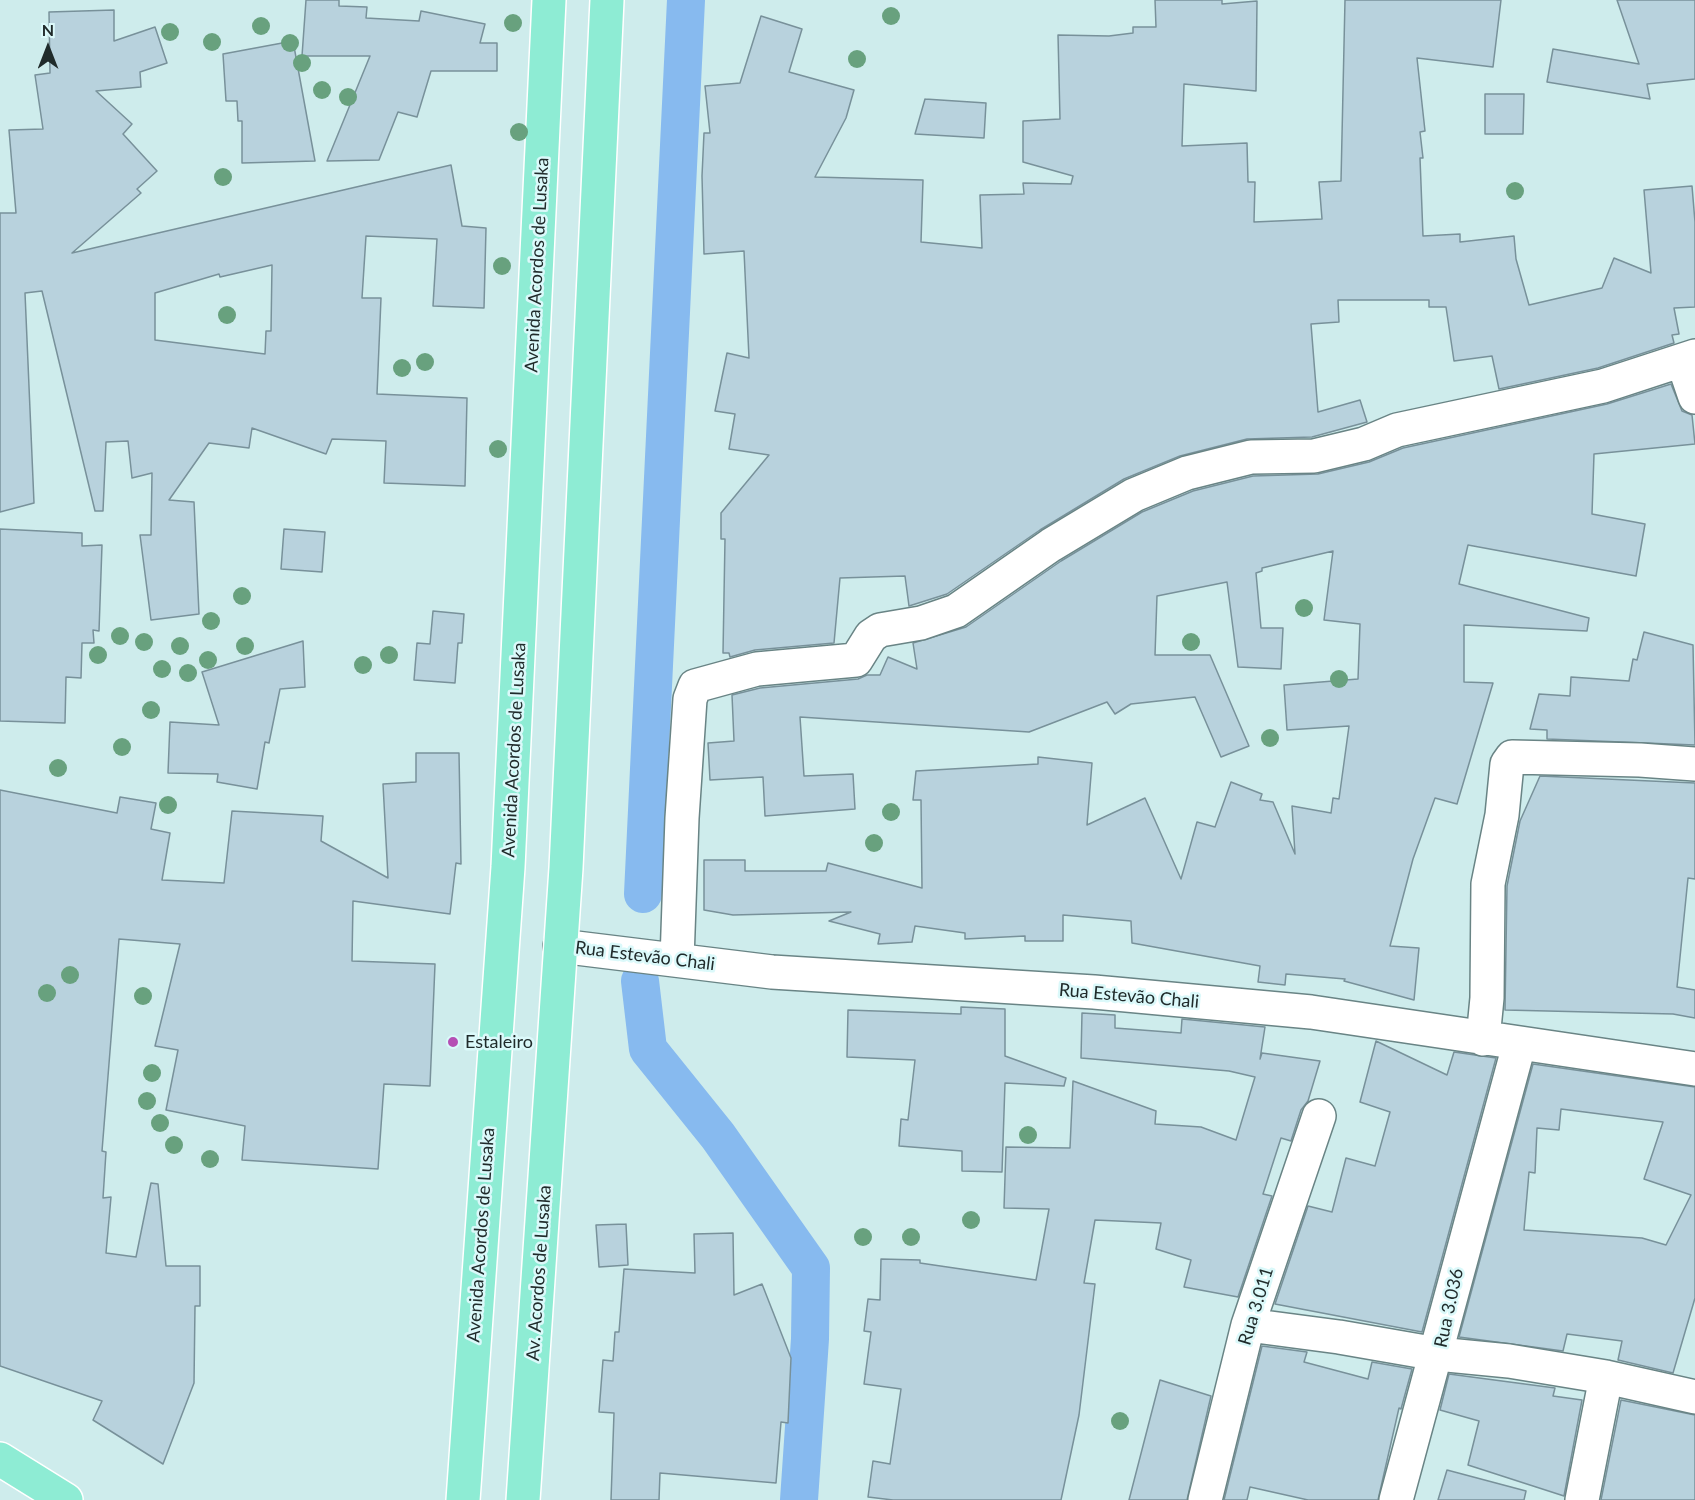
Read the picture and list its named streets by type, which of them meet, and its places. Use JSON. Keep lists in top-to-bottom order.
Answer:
{
  "streets": {
    "main road": ["Avenida Acordos de Lusaka", "Av. Acordos de Lusaka"],
    "street": ["Rua Estevão Chali", "Rua 3.011", "Rua 3.036"]
  },
  "crossings": [
    ["Rua Estevão Chali", "Av. Acordos de Lusaka"],
    ["Rua Estevão Chali", "Rua 3.036"]
  ],
  "places": ["Estaleiro"],
  "north": "top"
}
